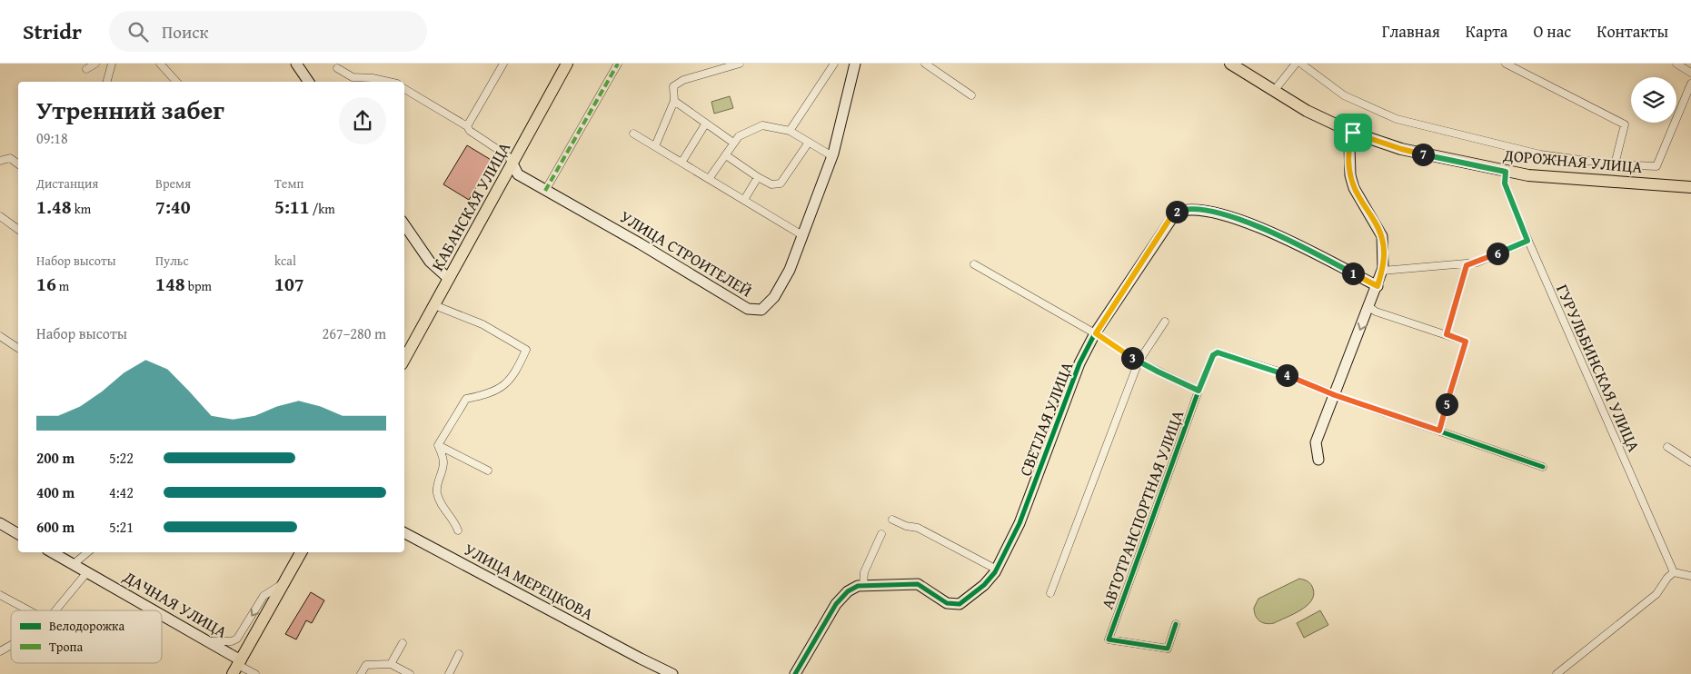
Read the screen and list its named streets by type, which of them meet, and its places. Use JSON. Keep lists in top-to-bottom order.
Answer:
{
  "streets": {
    "main road": ["ДОРОЖНАЯ УЛИЦА", "КАБАНСКАЯ УЛИЦА"],
    "street": [
      "УЛИЦА СТРОИТЕЛЕЙ",
      "ГУРУЛЬБИНСКАЯ УЛИЦА",
      "СВЕТЛАЯ УЛИЦА",
      "АВТОТРАНСПОРТНАЯ УЛИЦА",
      "УЛИЦА МЕРЕЦКОВА",
      "ДАЧНАЯ УЛИЦА"
    ]
  },
  "crossings": [
    ["ДОРОЖНАЯ УЛИЦА", "ГУРУЛЬБИНСКАЯ УЛИЦА"],
    ["КАБАНСКАЯ УЛИЦА", "УЛИЦА СТРОИТЕЛЕЙ"]
  ],
  "legend": ["Велодорожка", "Тропа"],
  "page": {
    "header": "Stridr",
    "search": "Поиск",
    "nav": [
      "Главная",
      "Карта",
      "О нас",
      "Контакты"
    ],
    "heading": ["Утренний забег", "09:18"],
    "pins": [
      "7",
      "2",
      "6",
      "1",
      "3",
      "4",
      "5"
    ],
    "stats": [
      ["Дистанция", "1.48 km"],
      ["Время", "7:40"],
      ["Темп", "5:11 /km"],
      ["Набор высоты", "16 m"],
      ["Пульс", "148 bpm"],
      ["kcal", "107"]
    ],
    "chart": ["Набор высоты", "267–280 m"],
    "list": [
      {
        "name": "200 m",
        "note": "5:22"
      },
      {
        "name": "400 m",
        "note": "4:42"
      },
      {
        "name": "600 m",
        "note": "5:21"
      }
    ]
  }
}
